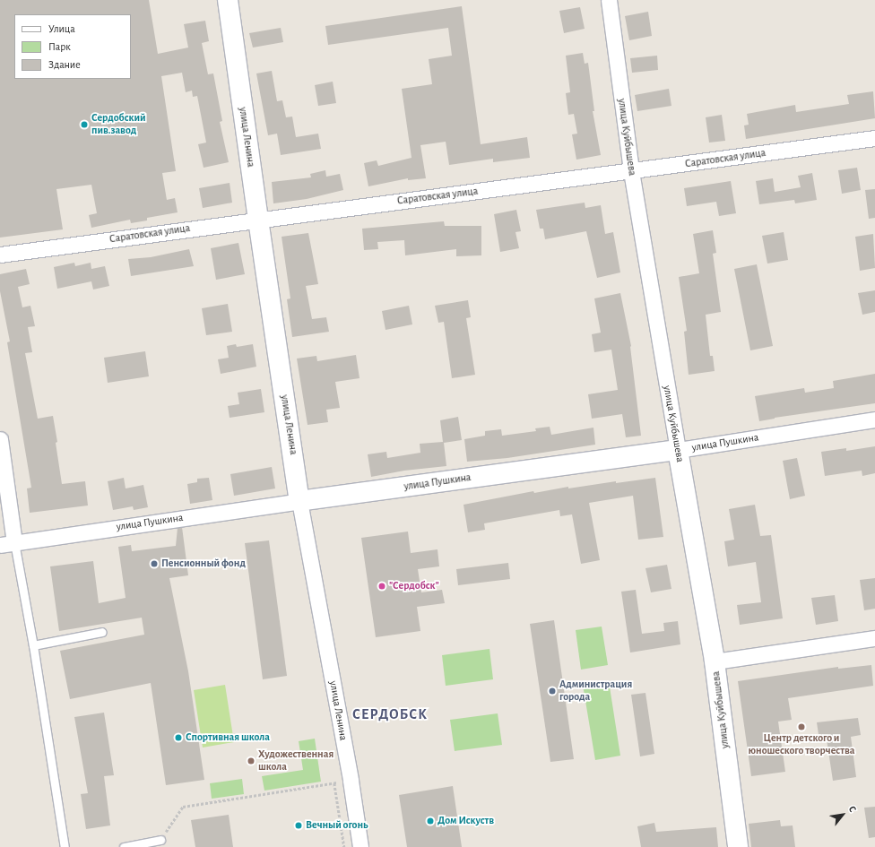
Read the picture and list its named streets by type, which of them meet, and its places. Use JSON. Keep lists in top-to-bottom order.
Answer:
{
  "streets": {
    "street": [
      "улица Ленина",
      "улица Куйбышева",
      "Саратовская улица",
      "улица Пушкина"
    ]
  },
  "crossings": [
    ["улица Ленина", "Саратовская улица"],
    ["улица Ленина", "улица Пушкина"],
    ["улица Куйбышева", "Саратовская улица"],
    ["улица Куйбышева", "улица Пушкина"]
  ],
  "districts": ["СЕРДОБСК"],
  "places": [
    "Сердобский пив.завод",
    "Пенсионный фонд",
    "\"Сердобск\"",
    "Администрация города",
    "Центр детского и юношеского творчества",
    "Спортивная школа",
    "Художественная школа",
    "Дом Искуств",
    "Вечный огонь"
  ],
  "legend": ["Улица", "Парк", "Здание"],
  "north": "top right"
}
